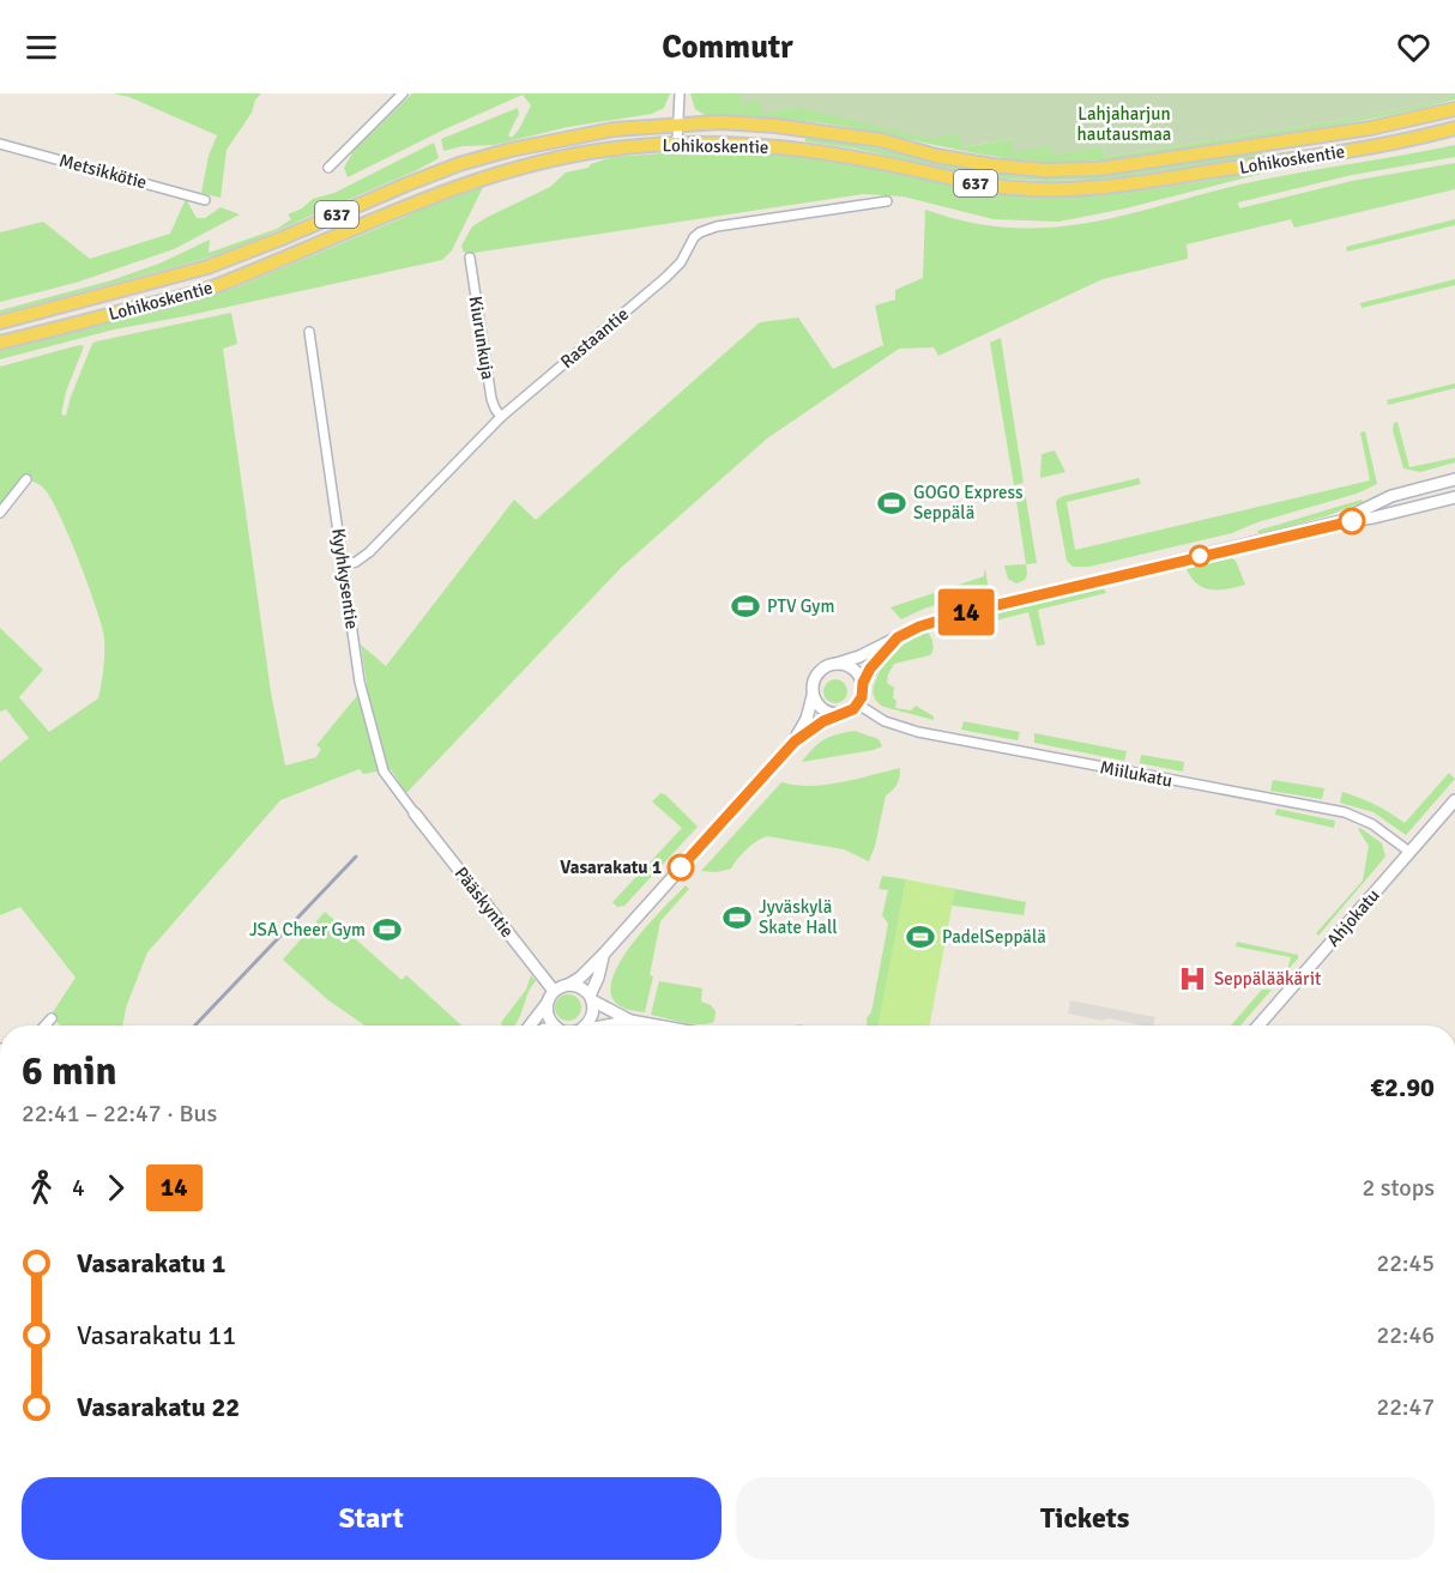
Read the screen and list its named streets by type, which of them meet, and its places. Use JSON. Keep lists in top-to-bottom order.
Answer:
{
  "streets": {
    "main road": ["Lohikoskentie", "637"],
    "street": [
      "Metsikkötie",
      "Kiurunkuja",
      "Rastaantie",
      "Kyyhkysentie",
      "Miilukatu",
      "Pääskyntie",
      "Ahjokatu"
    ]
  },
  "crossings": [
    ["Kiurunkuja", "Rastaantie"],
    ["Rastaantie", "Kyyhkysentie"],
    ["Kyyhkysentie", "Pääskyntie"],
    ["Miilukatu", "Ahjokatu"]
  ],
  "parks": ["Lahjaharjun hautausmaa"],
  "places": {
    "sports": [
      "GOGO Express Seppälä",
      "PTV Gym",
      "Jyväskylä Skate Hall",
      "JSA Cheer Gym",
      "PadelSeppälä"
    ],
    "other": ["Vasarakatu 1"],
    "hospital": ["Seppälääkärit"]
  },
  "lines": ["bus line 14"],
  "page": {
    "header": "Commutr",
    "on_map": "14",
    "heading": ["6 min", "22:41 – 22:47 · Bus", "€2.90"],
    "legs": ["4", "14", "2 stops"],
    "list": [
      {
        "name": "Vasarakatu 1",
        "value": "22:45"
      },
      {
        "name": "Vasarakatu 11",
        "value": "22:46"
      },
      {
        "name": "Vasarakatu 22",
        "value": "22:47"
      }
    ],
    "buttons": ["Start", "Tickets"]
  }
}
